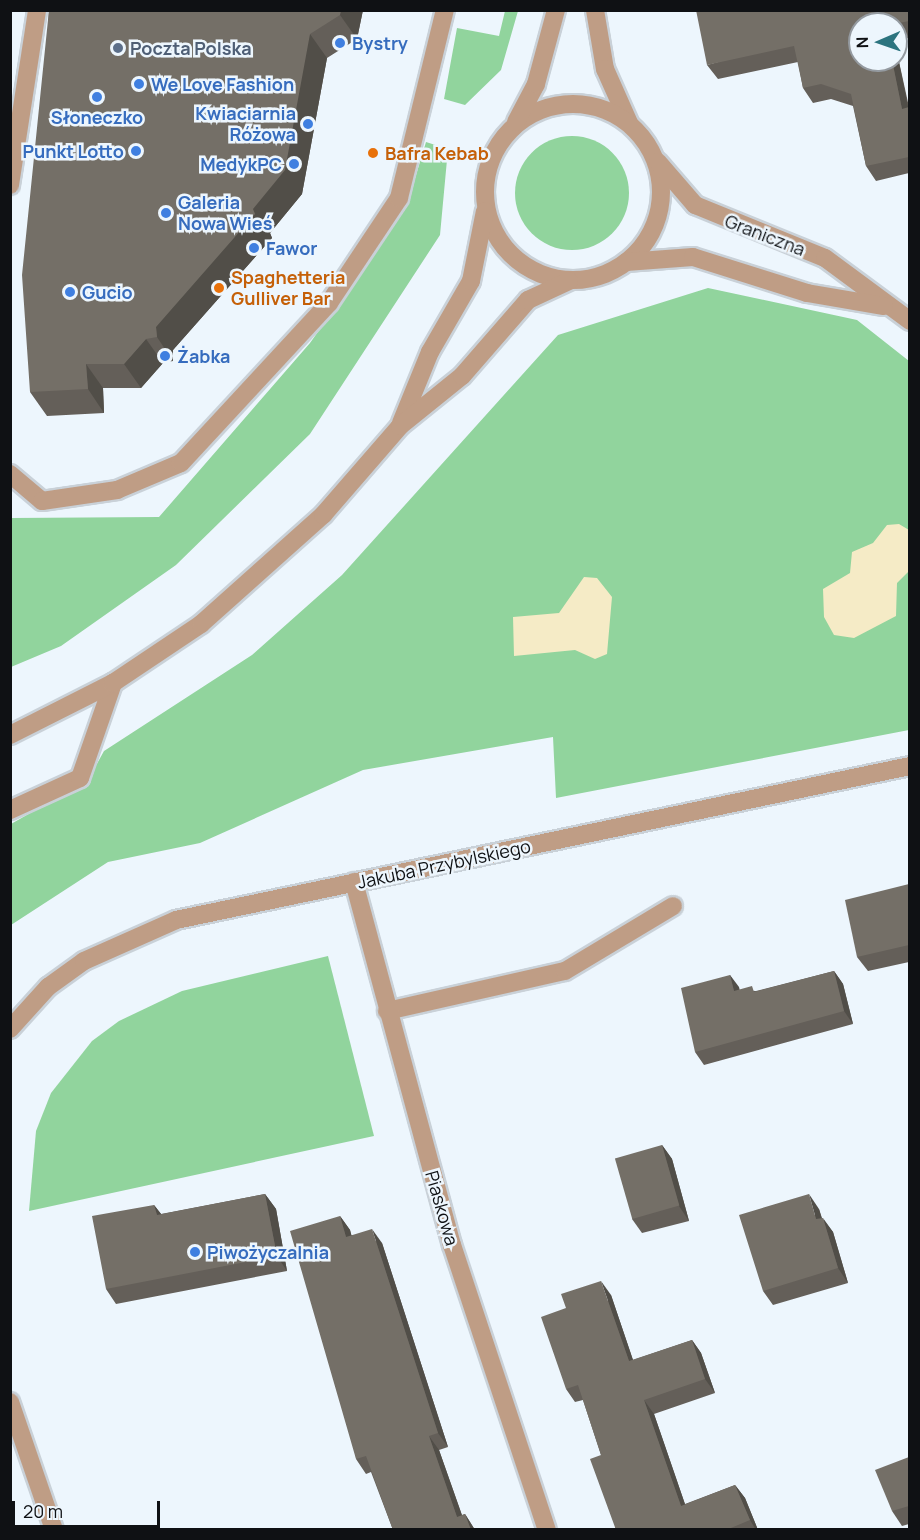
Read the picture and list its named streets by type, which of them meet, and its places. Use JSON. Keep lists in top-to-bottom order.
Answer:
{
  "streets": {
    "street": ["Graniczna", "Jakuba Przybylskiego", "Piaskowa"]
  },
  "crossings": [
    ["Jakuba Przybylskiego", "Piaskowa"]
  ],
  "places": [
    "Bystry",
    "Poczta Polska",
    "We Love Fashion",
    "Słoneczko",
    "Kwiaciarnia Różowa",
    "Punkt Lotto",
    "Bafra Kebab",
    "MedykPC",
    "Galeria Nowa Wieś",
    "Fawor",
    "Spaghetteria Gulliver Bar",
    "Gucio",
    "Żabka",
    "Piwożyczalnia"
  ],
  "scale_bar": "20 m",
  "north": "left"
}
